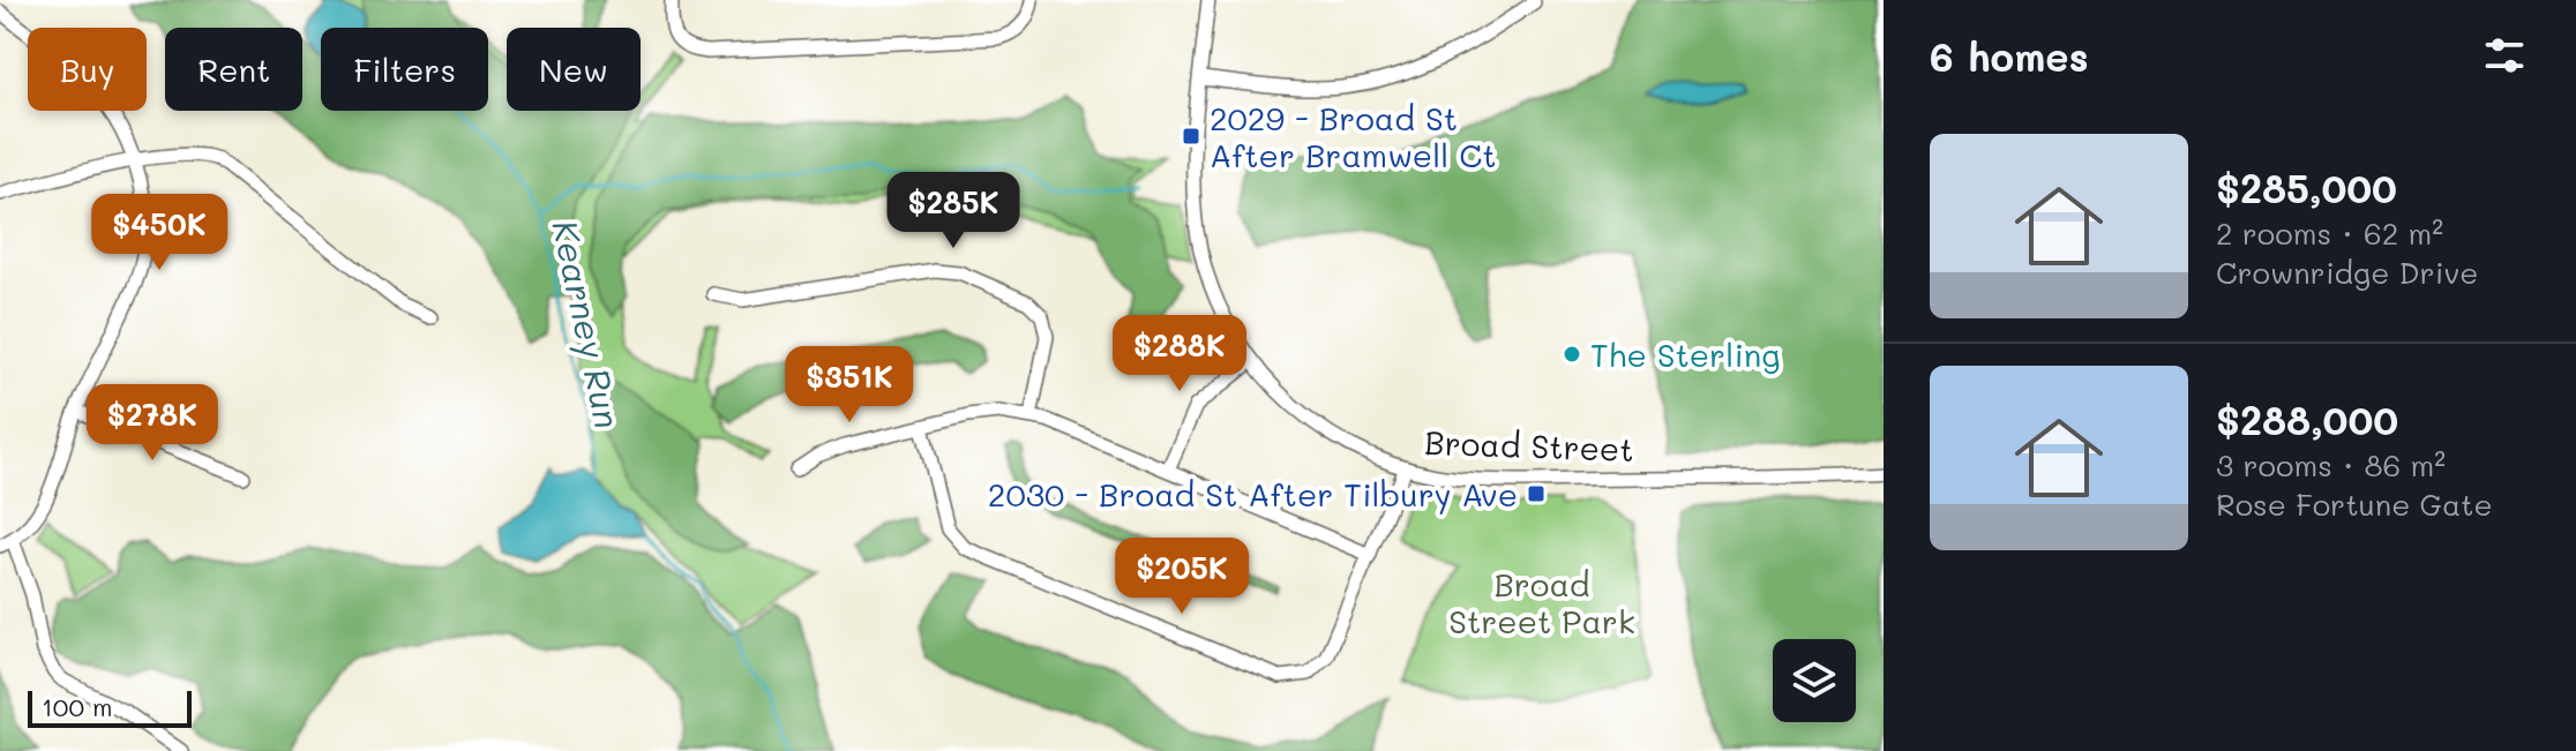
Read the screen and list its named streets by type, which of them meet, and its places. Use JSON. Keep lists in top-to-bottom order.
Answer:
{
  "streets": {
    "street": ["Broad Street"]
  },
  "water": ["Kearney Run"],
  "parks": ["Broad Street Park"],
  "places": {
    "transit": ["2029 - Broad St After Bramwell Ct", "2030 - Broad St After Tilbury Ave"],
    "other": ["The Sterling"]
  },
  "scale_bar": "100 m",
  "page": {
    "heading": "6 homes",
    "chip": [
      "Buy",
      "Rent",
      "Filters",
      "New"
    ],
    "list": [
      {
        "name": "$285,000",
        "note": "2 rooms · 62 m² · Crownridge Drive"
      },
      {
        "name": "$288,000",
        "note": "3 rooms · 86 m² · Rose Fortune Gate"
      }
    ],
    "price": [
      "$285K",
      "$450K",
      "$288K",
      "$351K",
      "$278K",
      "$205K"
    ],
    "scale": "100 m"
  }
}
